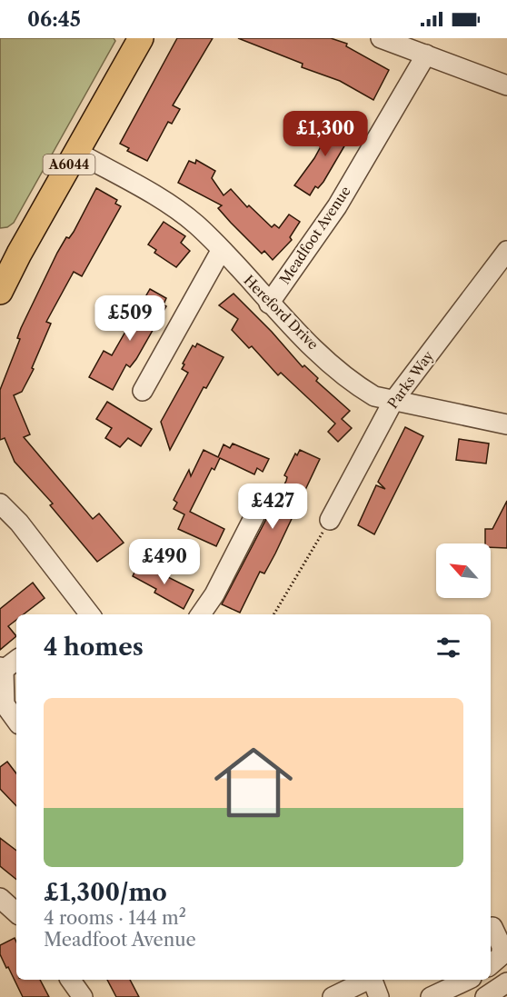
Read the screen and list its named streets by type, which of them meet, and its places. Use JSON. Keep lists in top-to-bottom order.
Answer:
{
  "streets": {
    "main road": ["A6044"],
    "street": ["Meadfoot Avenue", "Hereford Drive", "Parks Way"]
  },
  "crossings": [
    ["A6044", "Hereford Drive"],
    ["Meadfoot Avenue", "Hereford Drive"],
    ["Hereford Drive", "Parks Way"]
  ],
  "north": "top left",
  "page": {
    "status": "06:45",
    "price": [
      "£1,300",
      "£509",
      "£427",
      "£490"
    ],
    "heading": "4 homes",
    "list": [
      {
        "name": "£1,300/mo",
        "note": "4 rooms · 144 m² · Meadfoot Avenue"
      }
    ]
  }
}
